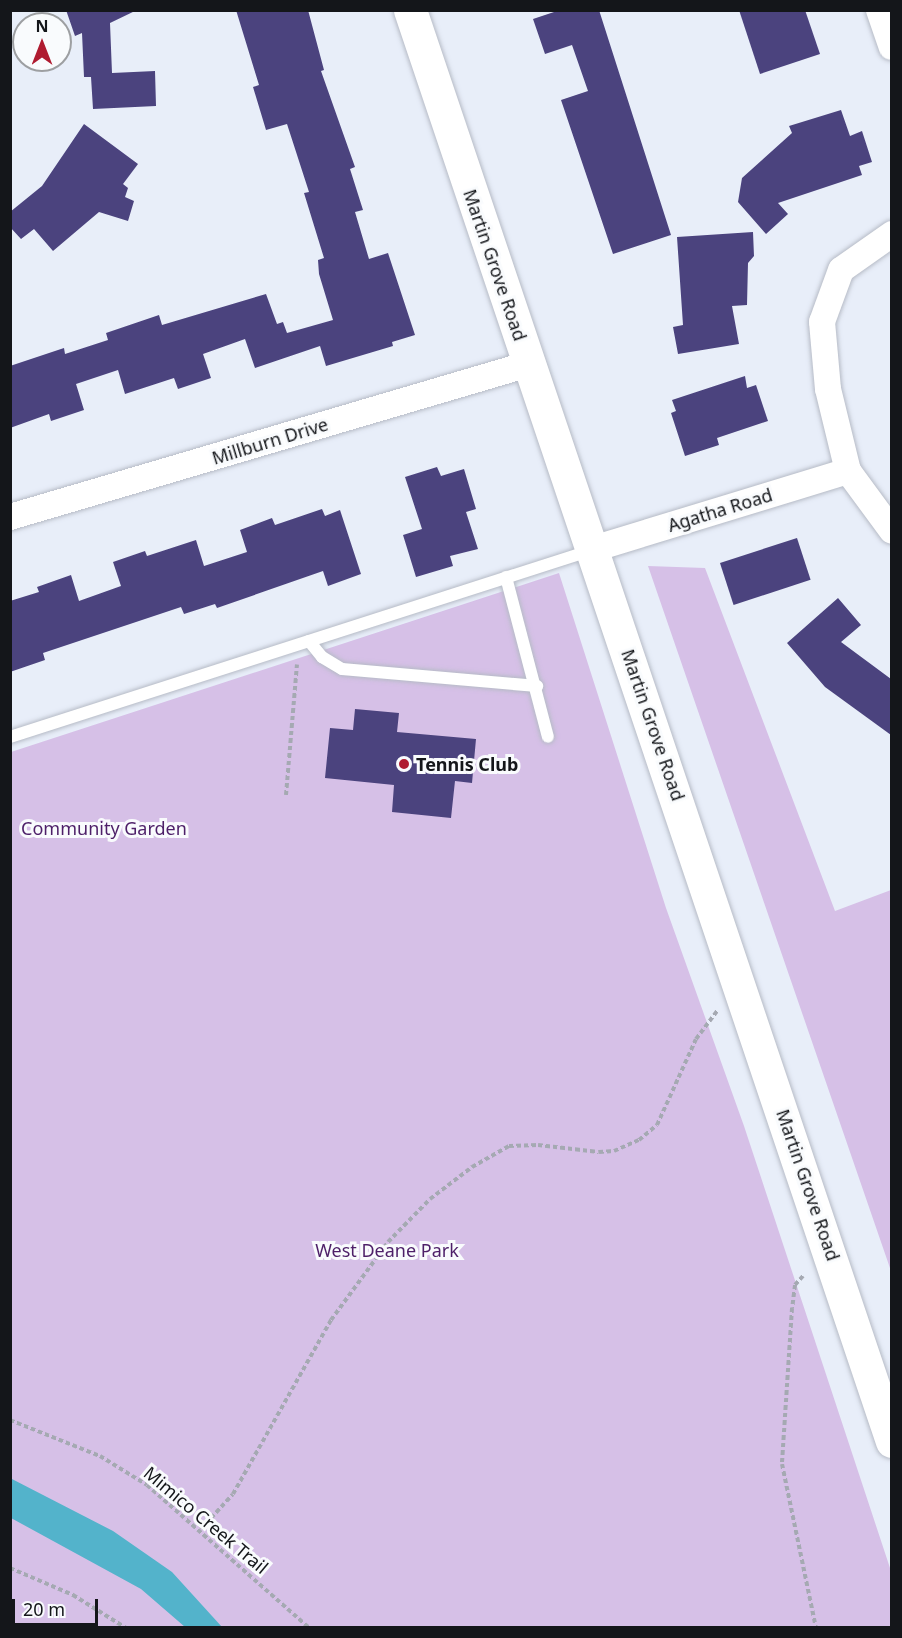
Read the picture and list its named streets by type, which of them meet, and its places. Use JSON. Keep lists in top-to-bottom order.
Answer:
{
  "streets": {
    "main road": ["Martin Grove Road"],
    "street": ["Millburn Drive", "Agatha Road"],
    "path": ["Mimico Creek Trail"]
  },
  "crossings": [
    ["Martin Grove Road", "Millburn Drive"],
    ["Martin Grove Road", "Agatha Road"]
  ],
  "parks": ["Community Garden", "West Deane Park"],
  "places": ["Tennis Club"],
  "scale_bar": "20 m",
  "north": "top"
}
